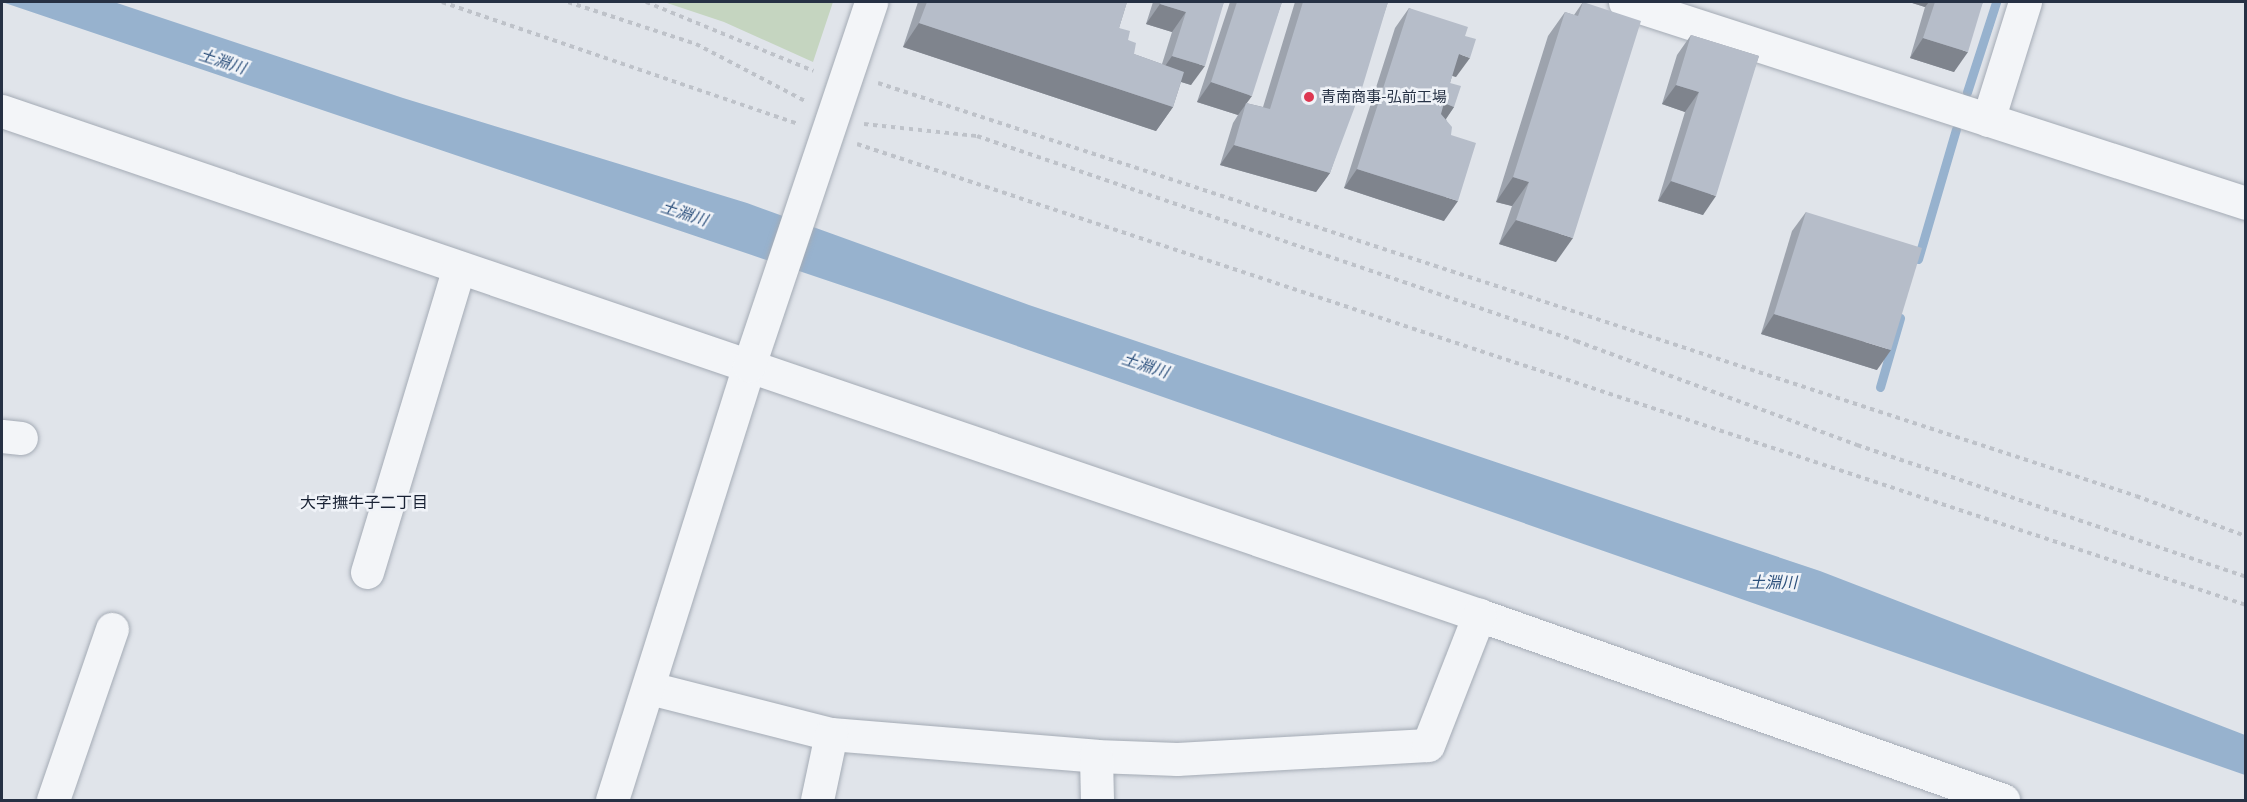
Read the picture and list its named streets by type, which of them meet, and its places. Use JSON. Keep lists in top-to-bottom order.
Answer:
{
  "districts": ["大字撫牛子二丁目"],
  "water": ["土淵川"],
  "places": ["青南商事-弘前工場"]
}
